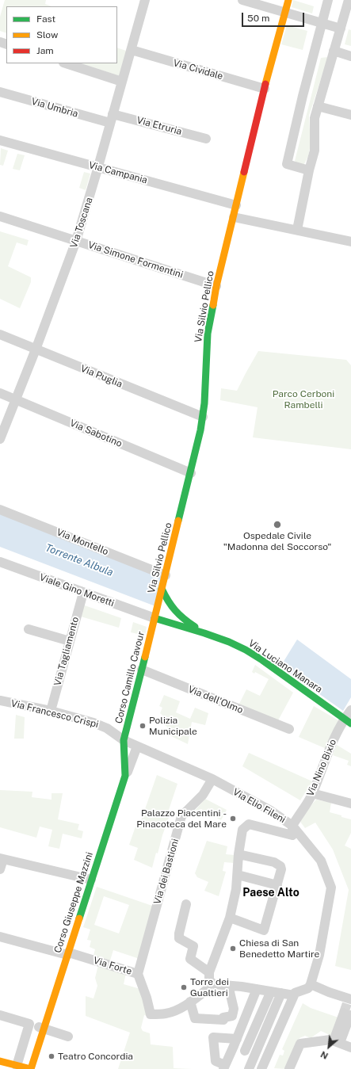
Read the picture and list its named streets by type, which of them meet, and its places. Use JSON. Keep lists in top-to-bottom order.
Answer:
{
  "streets": {
    "main road": [
      "Via Silvio Pellico",
      "Via Luciano Manara",
      "Corso Camillo Cavour",
      "Corso Giuseppe Mazzini"
    ],
    "street": [
      "Via Cividale",
      "Via Umbria",
      "Via Etruria",
      "Via Campania",
      "Via Toscana",
      "Via Simone Formentini",
      "Via Puglia",
      "Via Sabotino",
      "Via Montello",
      "Viale Gino Moretti",
      "Via Tagliamento",
      "Via dell'Olmo",
      "Via Francesco Crispi",
      "Via Nino Bixio",
      "Via Elio Fileni",
      "Via dei Bastioni",
      "Via Forte"
    ]
  },
  "crossings": [
    ["Via Cividale", "Via Toscana"],
    ["Via Cividale", "Via Silvio Pellico"],
    ["Via Umbria", "Via Etruria"],
    ["Via Umbria", "Via Toscana"],
    ["Via Etruria", "Via Toscana"],
    ["Via Campania", "Via Toscana"],
    ["Via Campania", "Via Silvio Pellico"],
    ["Via Toscana", "Via Simone Formentini"],
    ["Via Toscana", "Via Puglia"],
    ["Via Toscana", "Via Sabotino"],
    ["Via Simone Formentini", "Via Silvio Pellico"],
    ["Via Silvio Pellico", "Via Puglia"],
    ["Via Silvio Pellico", "Via Sabotino"],
    ["Via Silvio Pellico", "Via Montello"],
    ["Via Silvio Pellico", "Viale Gino Moretti"],
    ["Via Silvio Pellico", "Via Luciano Manara"],
    ["Via Silvio Pellico", "Corso Camillo Cavour"],
    ["Viale Gino Moretti", "Via Tagliamento"],
    ["Viale Gino Moretti", "Via Luciano Manara"],
    ["Viale Gino Moretti", "Corso Camillo Cavour"],
    ["Via Tagliamento", "Via Francesco Crispi"],
    ["Via Luciano Manara", "Corso Camillo Cavour"],
    ["Via Luciano Manara", "Via Nino Bixio"],
    ["Corso Camillo Cavour", "Via dell'Olmo"],
    ["Corso Camillo Cavour", "Via Francesco Crispi"],
    ["Corso Camillo Cavour", "Corso Giuseppe Mazzini"],
    ["Via Francesco Crispi", "Via Elio Fileni"],
    ["Via Francesco Crispi", "Corso Giuseppe Mazzini"],
    ["Via Nino Bixio", "Via Elio Fileni"],
    ["Via Elio Fileni", "Via dei Bastioni"],
    ["Via dei Bastioni", "Via Forte"],
    ["Corso Giuseppe Mazzini", "Via Forte"]
  ],
  "districts": ["Paese Alto"],
  "water": ["Torrente Albula"],
  "parks": ["Parco Cerboni Rambelli"],
  "places": [
    "Ospedale Civile \"Madonna del Soccorso\"",
    "Polizia Municipale",
    "Palazzo Piacentini - Pinacoteca del Mare",
    "Chiesa di San Benedetto Martire",
    "Torre dei Gualtieri",
    "Teatro Concordia"
  ],
  "legend": ["Fast", "Slow", "Jam"],
  "scale_bar": "50 m",
  "north": "bottom left"
}
